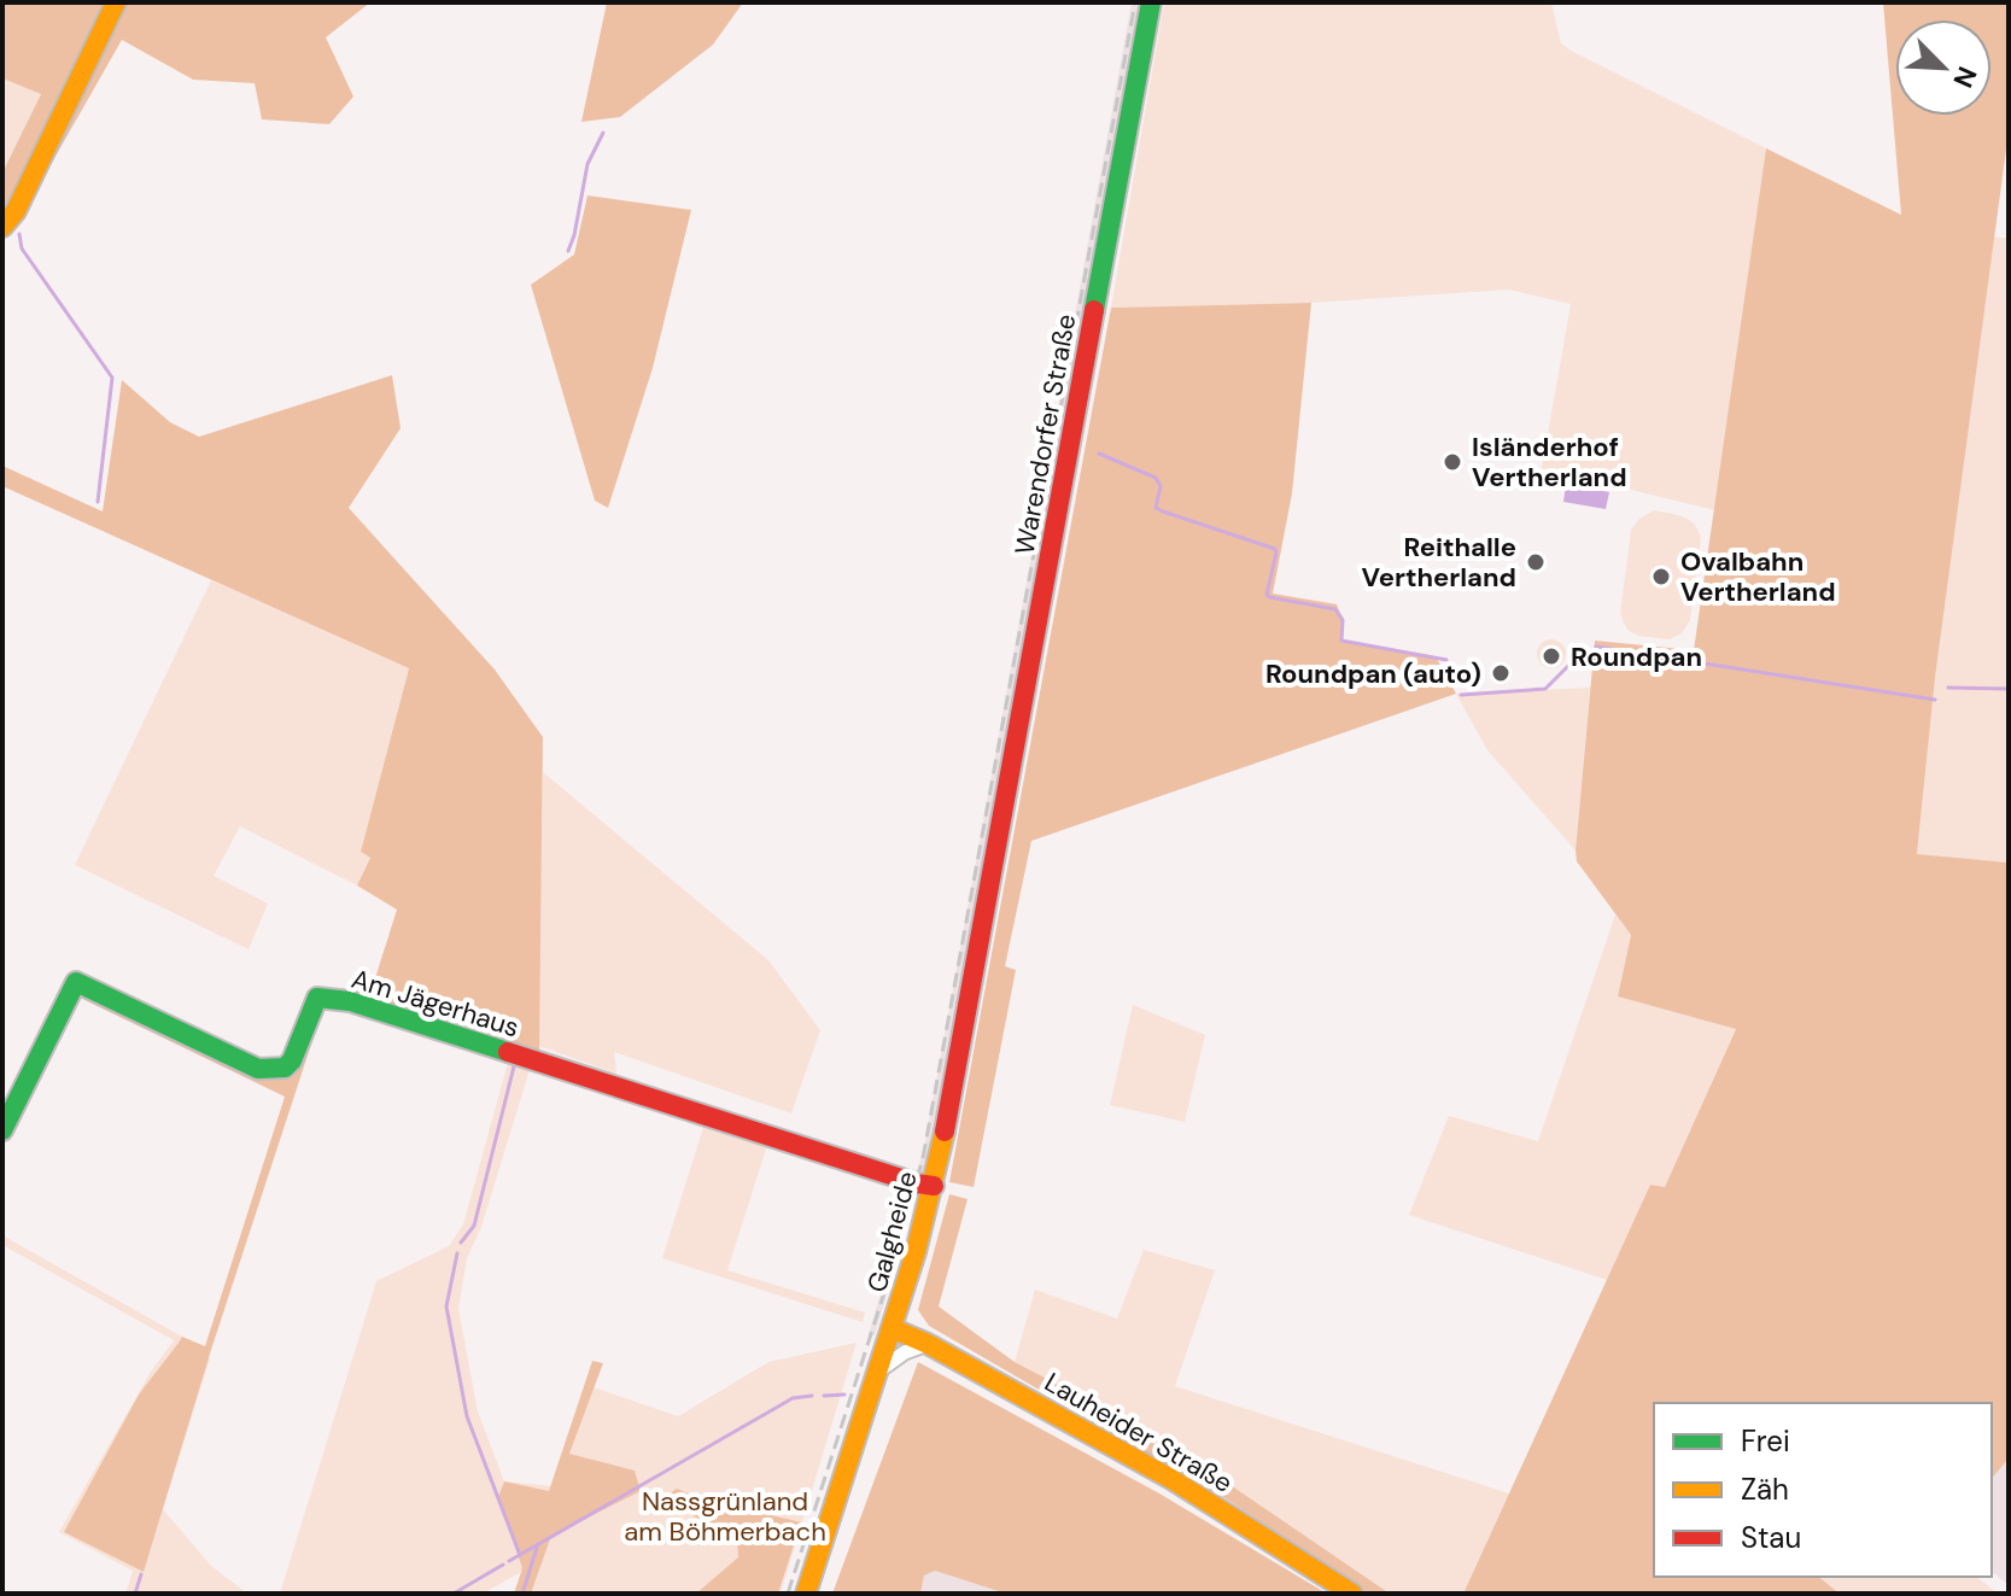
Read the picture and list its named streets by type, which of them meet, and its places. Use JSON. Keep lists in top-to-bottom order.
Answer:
{
  "streets": {
    "street": [
      "Warendorfer Straße",
      "Am Jägerhaus",
      "Galgheide",
      "Lauheider Straße"
    ]
  },
  "crossings": [
    ["Warendorfer Straße", "Galgheide"],
    ["Am Jägerhaus", "Galgheide"],
    ["Galgheide", "Lauheider Straße"]
  ],
  "parks": ["Nassgrünland am Böhmerbach"],
  "places": [
    "Isländerhof Vertherland",
    "Reithalle Vertherland",
    "Ovalbahn Vertherland",
    "Roundpan",
    "Roundpan (auto)"
  ],
  "legend": ["Frei", "Zäh", "Stau"],
  "north": "bottom right"
}
